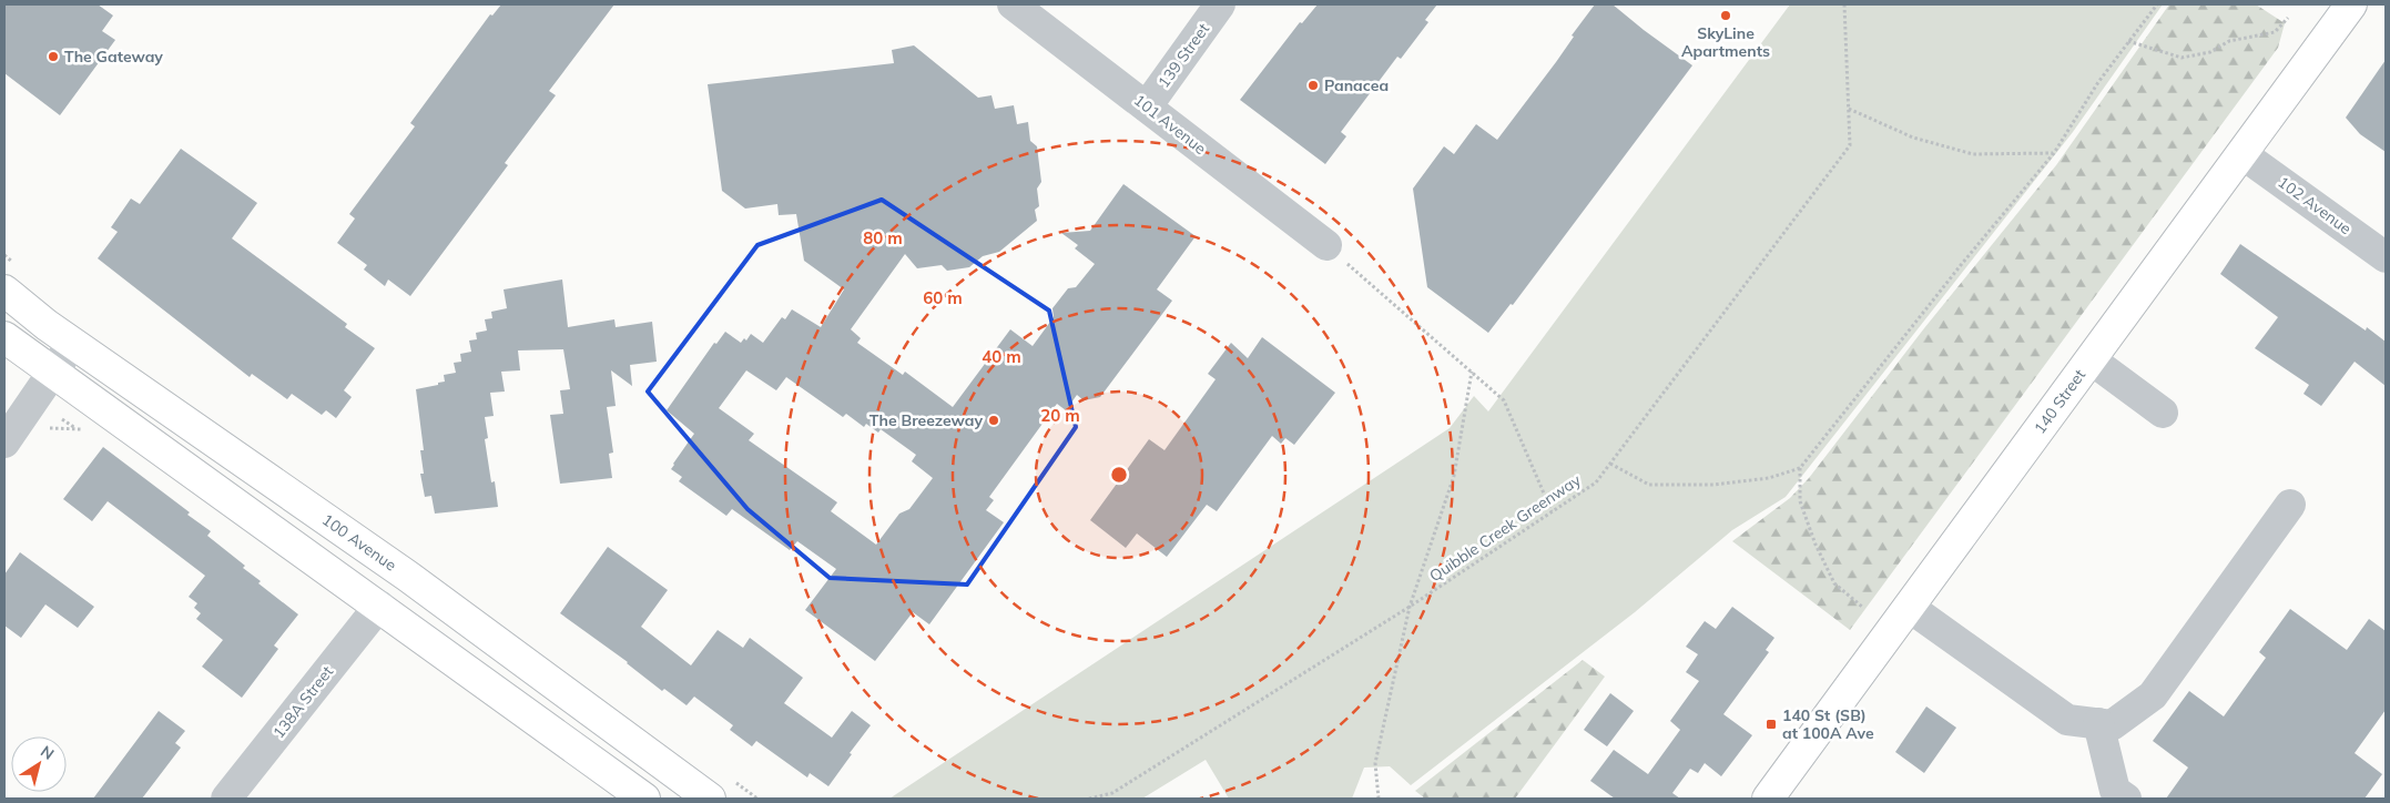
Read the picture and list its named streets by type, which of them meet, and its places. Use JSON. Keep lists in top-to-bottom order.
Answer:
{
  "streets": {
    "main road": ["140 Street", "100 Avenue"],
    "street": [
      "139 Street",
      "101 Avenue",
      "102 Avenue",
      "138A Street"
    ],
    "path": ["Quibble Creek Greenway"]
  },
  "crossings": [
    ["139 Street", "101 Avenue"],
    ["102 Avenue", "140 Street"]
  ],
  "places": {
    "other": [
      "SkyLine Apartments",
      "The Gateway",
      "Panacea",
      "The Breezeway"
    ],
    "transit": ["140 St (SB) at 100A Ave"]
  },
  "north": "top right",
  "rings": [
    "80 m",
    "60 m",
    "40 m",
    "20 m"
  ]
}
